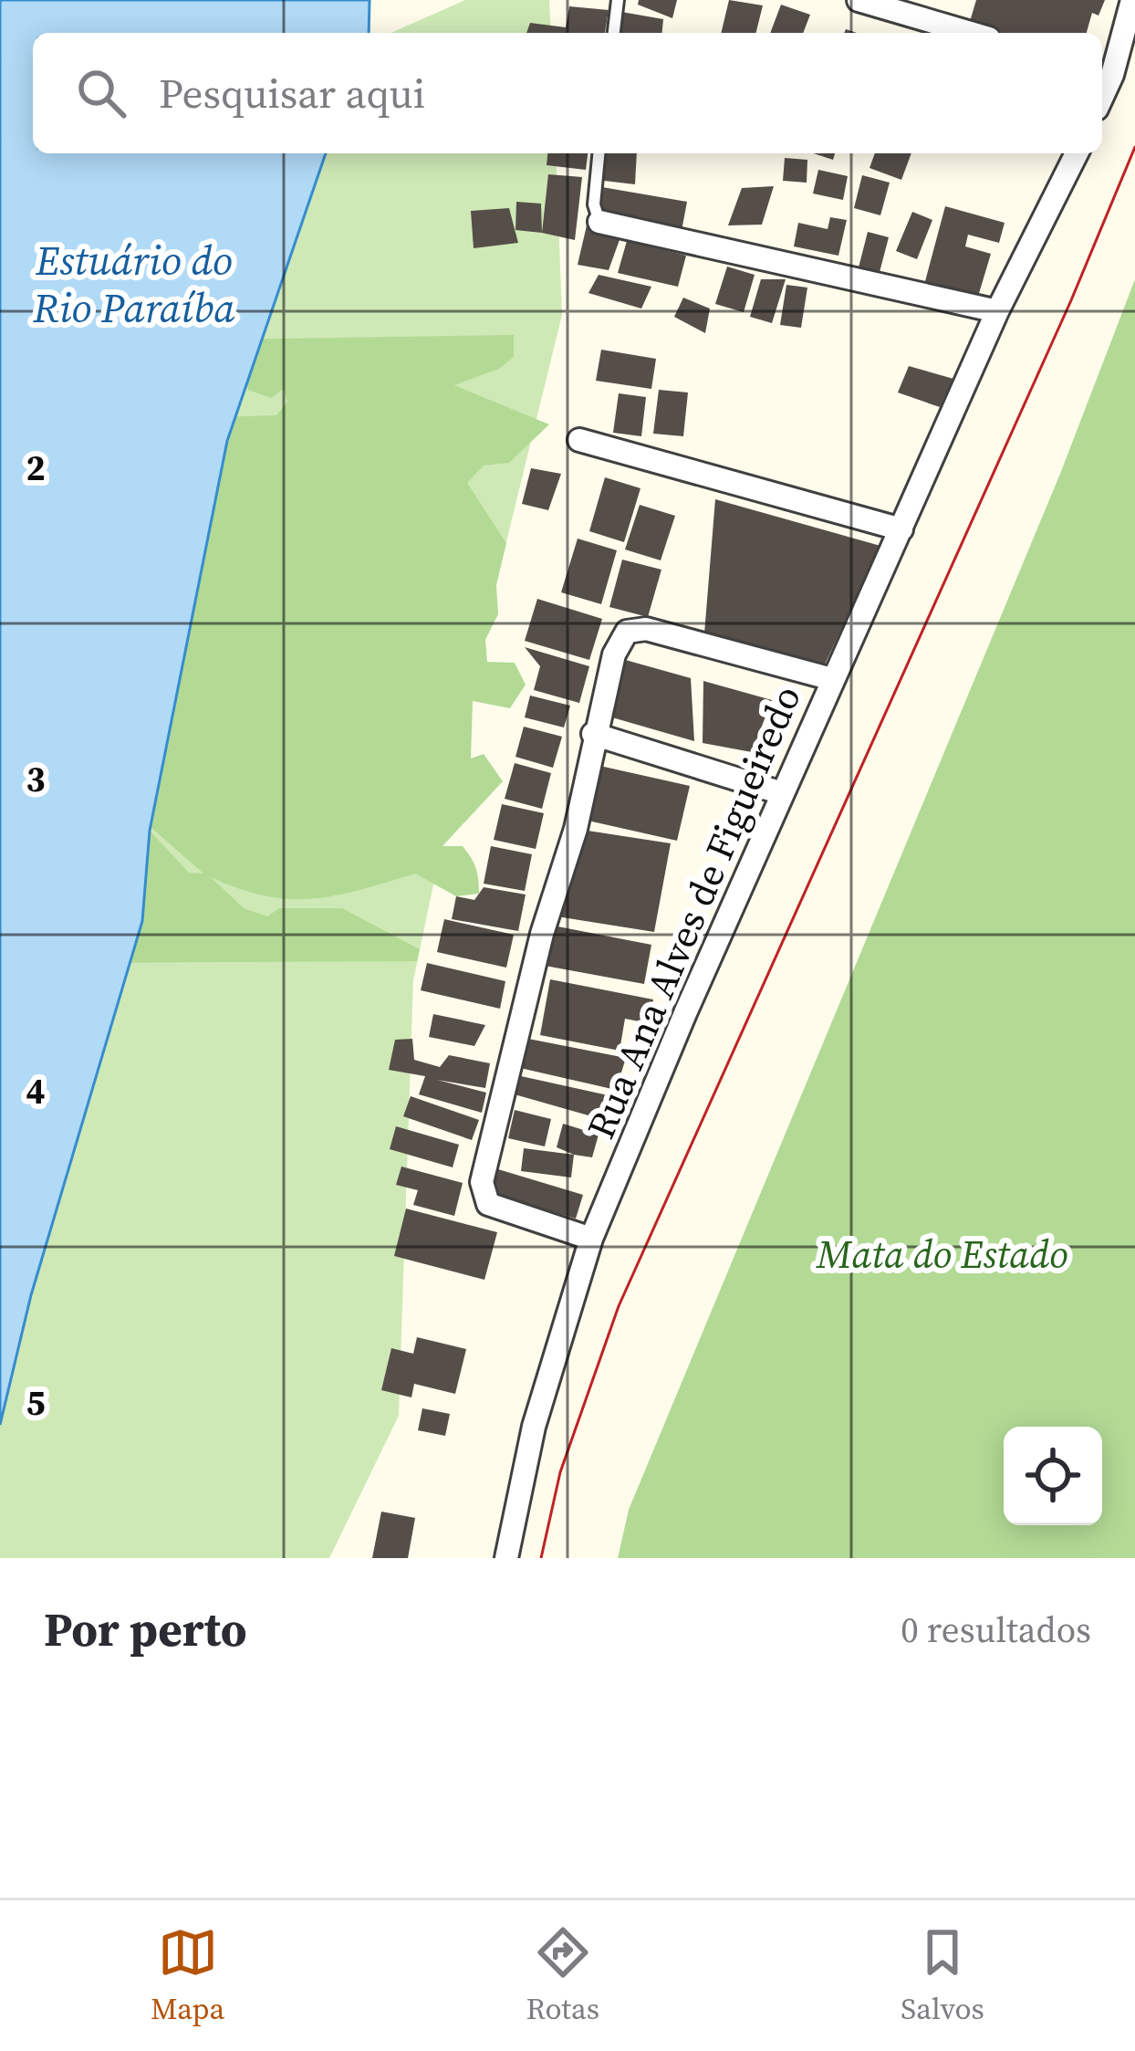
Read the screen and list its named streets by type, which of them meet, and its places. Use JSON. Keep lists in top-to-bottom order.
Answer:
{
  "streets": {
    "street": ["Rua Ana Alves de Figueiredo"]
  },
  "water": ["Estuário do Rio Paraíba"],
  "parks": ["Mata do Estado"],
  "page": {
    "search": "Pesquisar aqui",
    "heading": ["Por perto", "0 resultados"],
    "nav": ["Mapa", "Rotas", "Salvos"]
  },
  "grid": {
    "rows": [
      "2",
      "3",
      "4",
      "5"
    ]
  }
}
